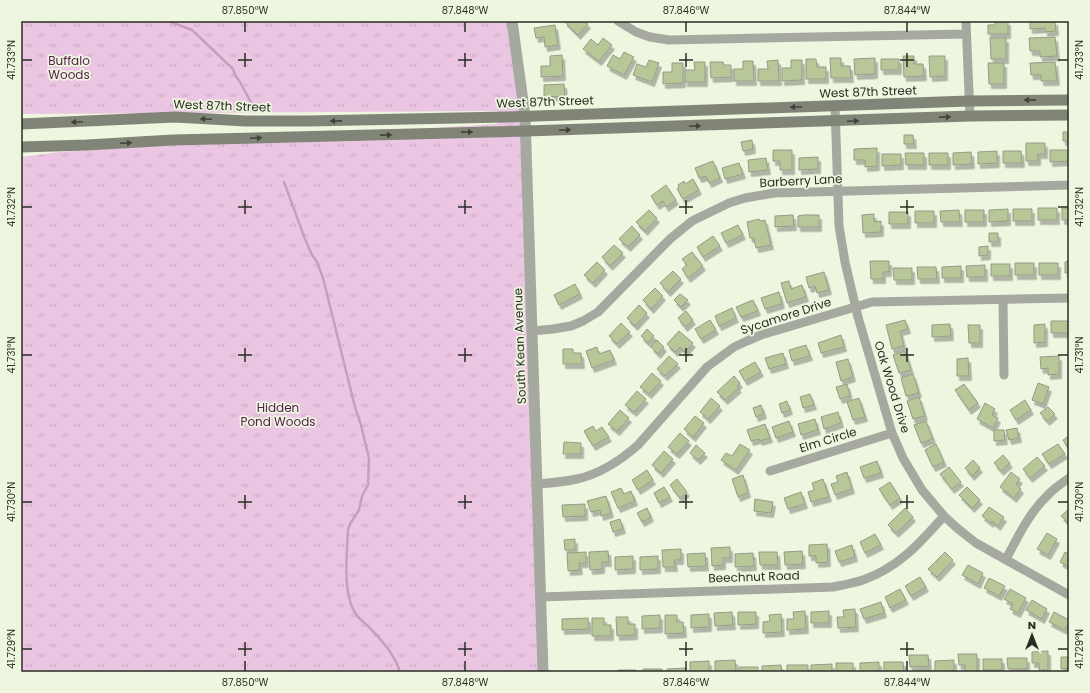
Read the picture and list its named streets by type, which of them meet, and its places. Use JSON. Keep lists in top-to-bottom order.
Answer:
{
  "streets": {
    "main road": ["West 87th Street"],
    "street": [
      "Barberry Lane",
      "Sycamore Drive",
      "South Kean Avenue",
      "Oak Wood Drive",
      "Elm Circle",
      "Beechnut Road"
    ]
  },
  "crossings": [
    ["West 87th Street", "South Kean Avenue"],
    ["West 87th Street", "Oak Wood Drive"],
    ["Barberry Lane", "South Kean Avenue"],
    ["Barberry Lane", "Oak Wood Drive"],
    ["Sycamore Drive", "South Kean Avenue"],
    ["Sycamore Drive", "Oak Wood Drive"],
    ["South Kean Avenue", "Beechnut Road"],
    ["Oak Wood Drive", "Elm Circle"],
    ["Oak Wood Drive", "Beechnut Road"]
  ],
  "parks": ["Buffalo Woods", "Hidden Pond Woods"],
  "north": "top",
  "coordinates": [
    "87.850°W",
    "87.848°W",
    "87.846°W",
    "87.844°W",
    "41.733°N",
    "41.732°N",
    "41.731°N",
    "41.730°N",
    "41.729°N"
  ]
}
